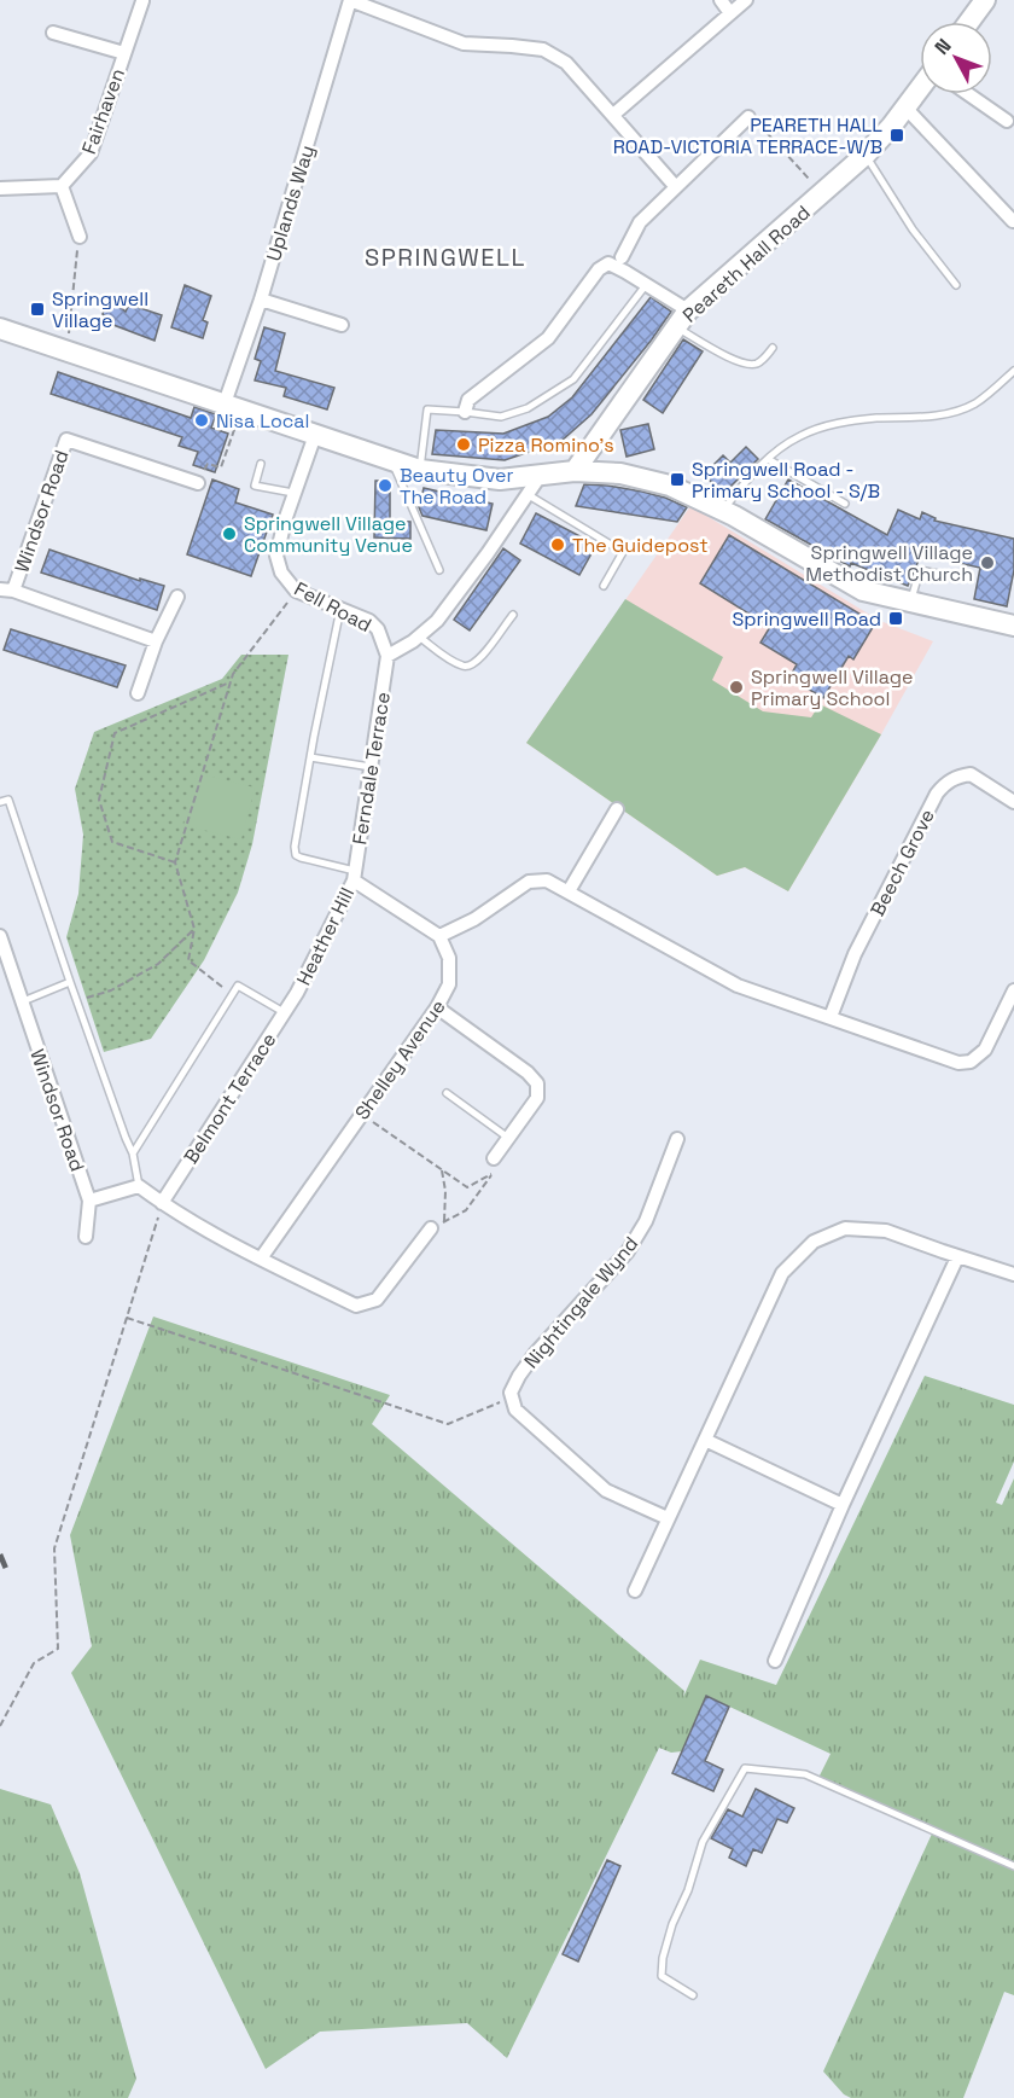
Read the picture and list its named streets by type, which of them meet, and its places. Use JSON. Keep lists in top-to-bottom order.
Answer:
{
  "streets": {
    "main road": ["Peareth Hall Road"],
    "street": [
      "Fairhaven",
      "Uplands Way",
      "Windsor Road",
      "Fell Road",
      "Ferndale Terrace",
      "Beech Grove",
      "Heather Hill",
      "Shelley Avenue",
      "Belmont Terrace",
      "Nightingale Wynd"
    ]
  },
  "crossings": [
    ["Fell Road", "Ferndale Terrace"],
    ["Ferndale Terrace", "Heather Hill"],
    ["Heather Hill", "Belmont Terrace"]
  ],
  "districts": ["SPRINGWELL"],
  "places": {
    "transit": [
      "PEARETH HALL ROAD-VICTORIA TERRACE-W/B",
      "Springwell Village",
      "Springwell Road - Primary School - S/B",
      "Springwell Road"
    ],
    "other": [
      "Nisa Local",
      "Pizza Romino's",
      "Beauty Over The Road",
      "Springwell Village Community Venue",
      "The Guidepost",
      "Springwell Village Methodist Church",
      "Springwell Village Primary School"
    ]
  },
  "north": "top left"
}
